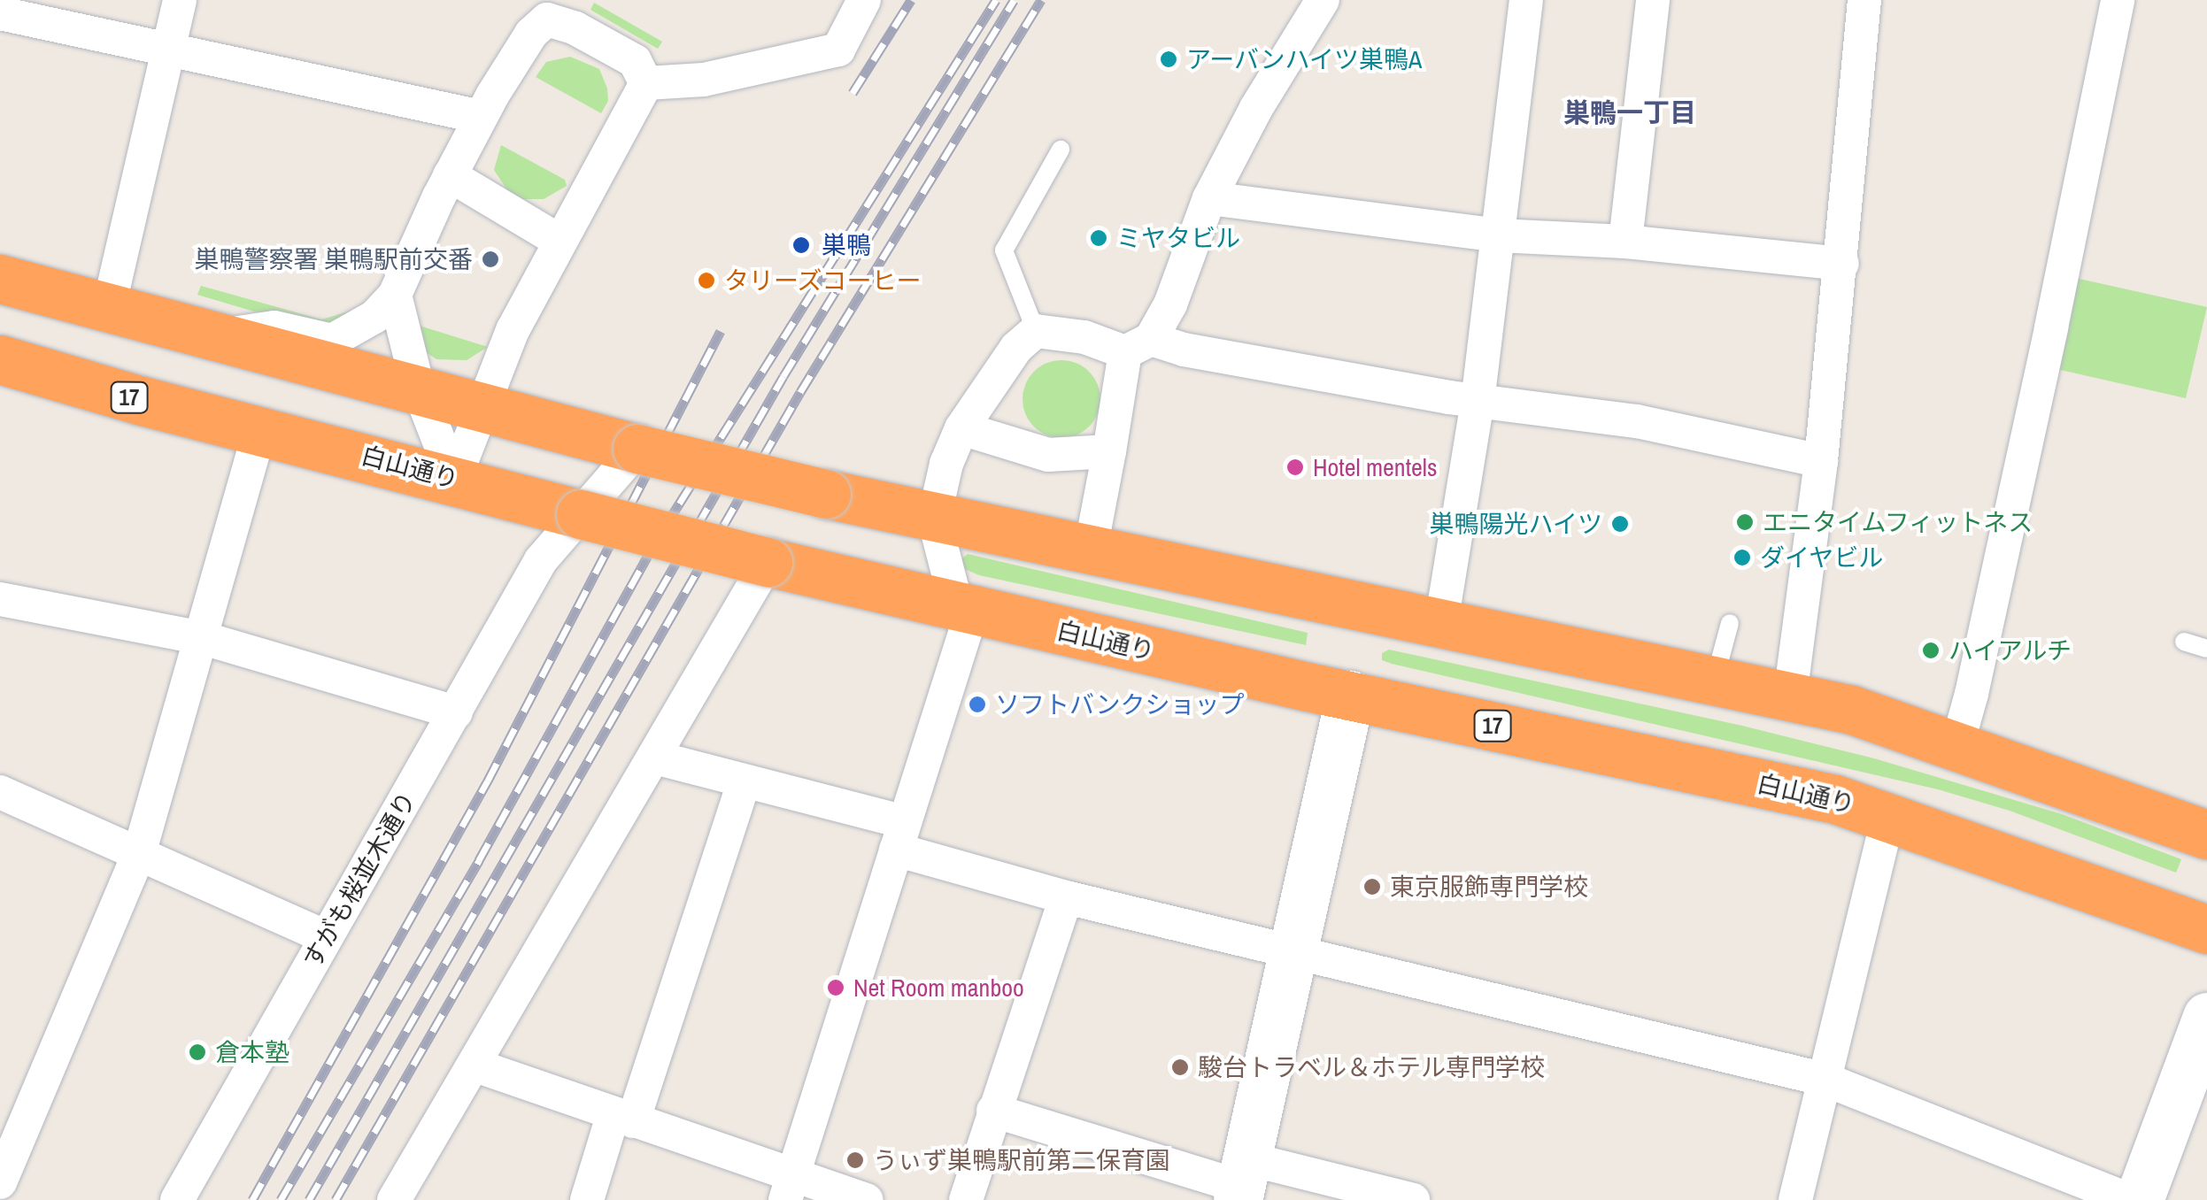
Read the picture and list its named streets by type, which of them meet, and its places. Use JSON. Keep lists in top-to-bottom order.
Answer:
{
  "streets": {
    "highway": ["17", "白山通り"],
    "street": ["すがも桜並木通り"]
  },
  "crossings": [
    ["白山通り", "すがも桜並木通り"]
  ],
  "districts": ["巣鴨一丁目"],
  "places": [
    "アーバンハイツ巣鴨A",
    "ミヤタビル",
    "巣鴨",
    "巣鴨警察署 巣鴨駅前交番",
    "タリーズコーヒー",
    "Hotel mentels",
    "エニタイムフィットネス",
    "巣鴨陽光ハイツ",
    "ダイヤビル",
    "ハイアルチ",
    "ソフトバンクショップ",
    "東京服飾専門学校",
    "Net Room manboo",
    "倉本塾",
    "駿台トラベル＆ホテル専門学校",
    "うぃず巣鴨駅前第二保育園"
  ]
}
